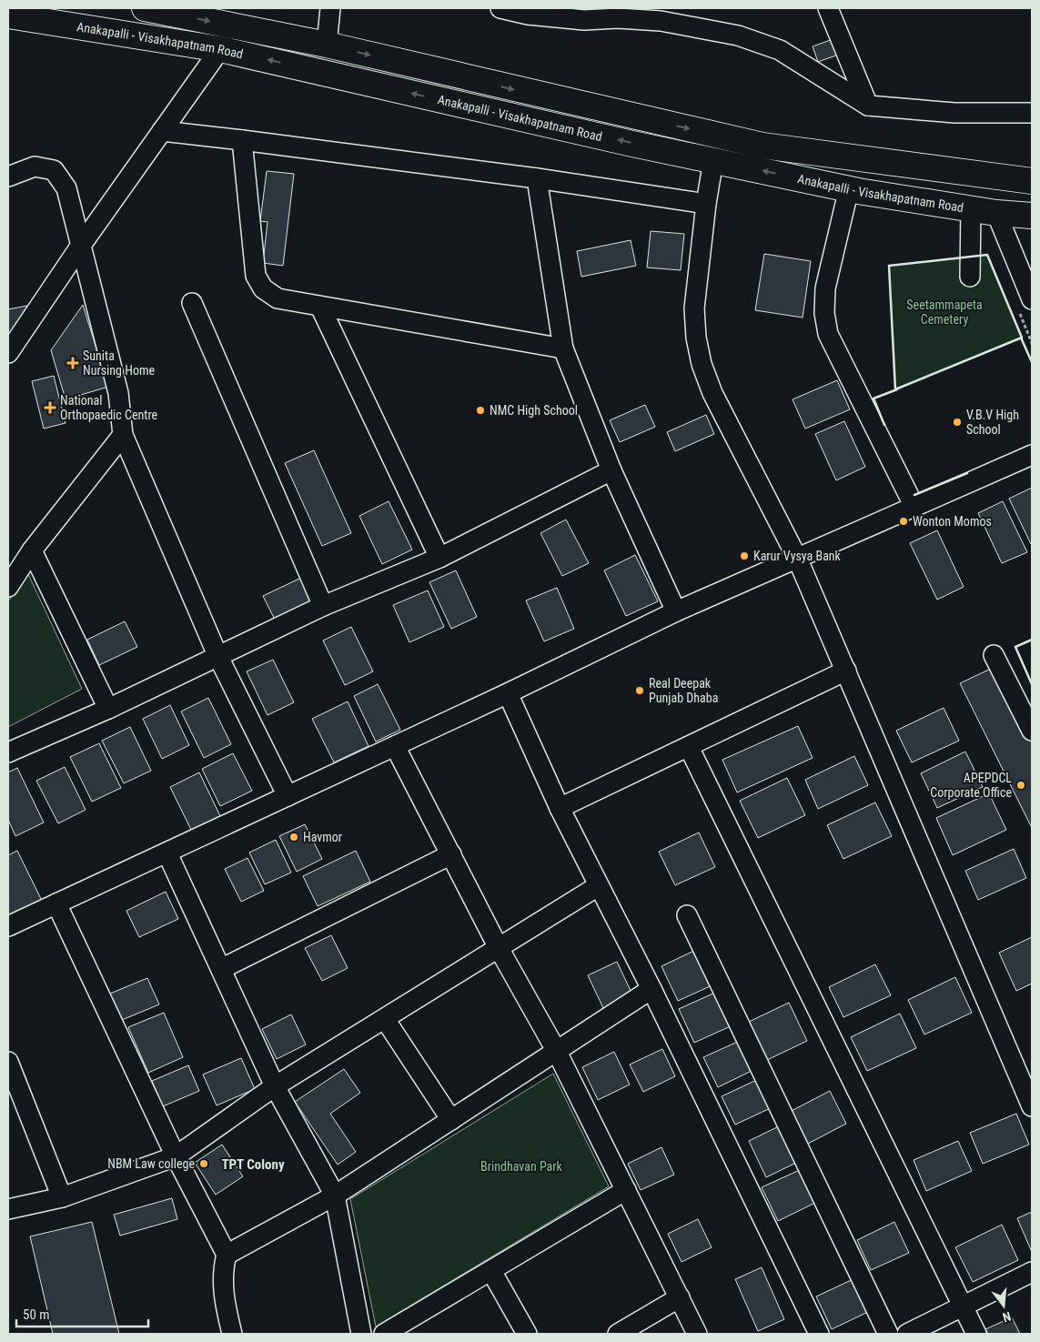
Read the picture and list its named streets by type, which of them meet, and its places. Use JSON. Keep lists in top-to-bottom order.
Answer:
{
  "streets": {
    "main road": ["Anakapalli - Visakhapatnam Road"]
  },
  "districts": ["TPT Colony"],
  "parks": ["Seetammapeta Cemetery", "Brindhavan Park"],
  "places": {
    "health": ["Sunita Nursing Home", "National Orthopaedic Centre"],
    "other": [
      "NMC High School",
      "V.B.V High School",
      "Wonton Momos",
      "Karur Vysya Bank",
      "Real Deepak Punjab Dhaba",
      "APEPDCL Corporate Office",
      "Havmor",
      "NBM Law college"
    ]
  },
  "scale_bar": "50 m",
  "north": "bottom"
}
